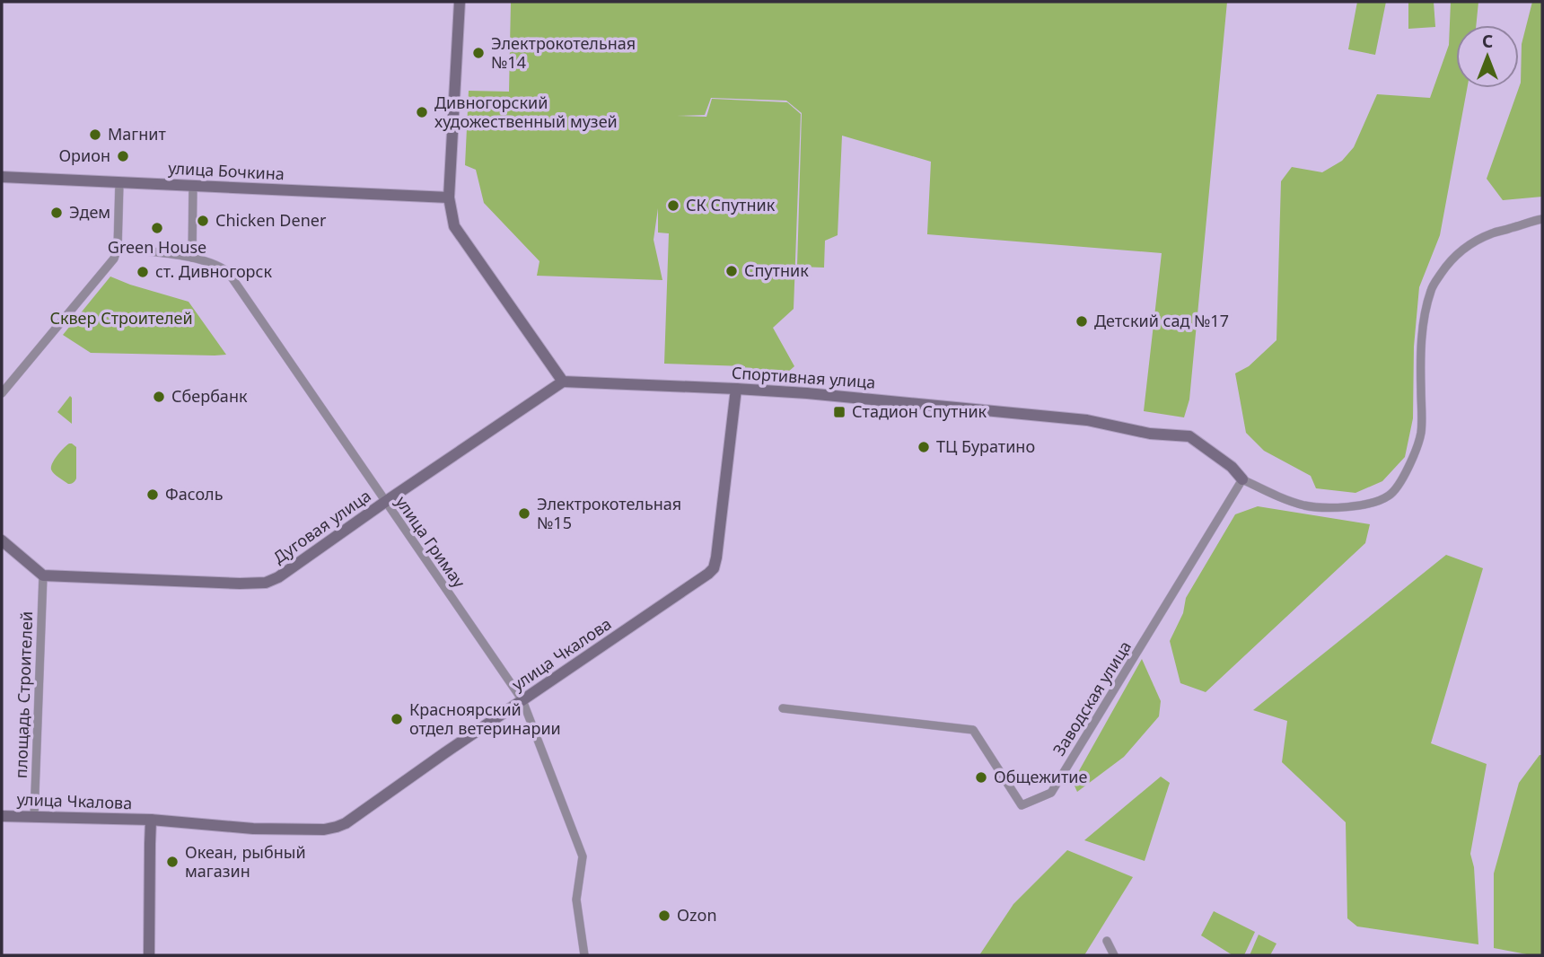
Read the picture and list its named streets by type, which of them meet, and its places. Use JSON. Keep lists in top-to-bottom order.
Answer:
{
  "streets": {
    "main road": [
      "улица Бочкина",
      "Спортивная улица",
      "Дуговая улица",
      "улица Чкалова"
    ],
    "street": ["улица Гримау", "площадь Строителей", "Заводская улица"]
  },
  "crossings": [
    ["Спортивная улица", "Дуговая улица"],
    ["Спортивная улица", "улица Чкалова"],
    ["Спортивная улица", "Заводская улица"],
    ["Дуговая улица", "улица Гримау"],
    ["Дуговая улица", "площадь Строителей"],
    ["улица Гримау", "улица Чкалова"],
    ["улица Чкалова", "площадь Строителей"]
  ],
  "parks": ["Сквер Строителей"],
  "places": {
    "other": [
      "Электрокотельная №14",
      "Дивногорский художественный музей",
      "Магнит",
      "Орион",
      "СК Спутник",
      "Эдем",
      "Chicken Dener",
      "Green House",
      "Спутник",
      "ст. Дивногорск",
      "Детский сад №17",
      "Сбербанк",
      "ТЦ Буратино",
      "Фасоль",
      "Электрокотельная №15",
      "Красноярский отдел ветеринарии",
      "Общежитие",
      "Океан, рыбный магазин",
      "Ozon"
    ],
    "transit": ["Стадион Спутник"]
  },
  "north": "top"
}
